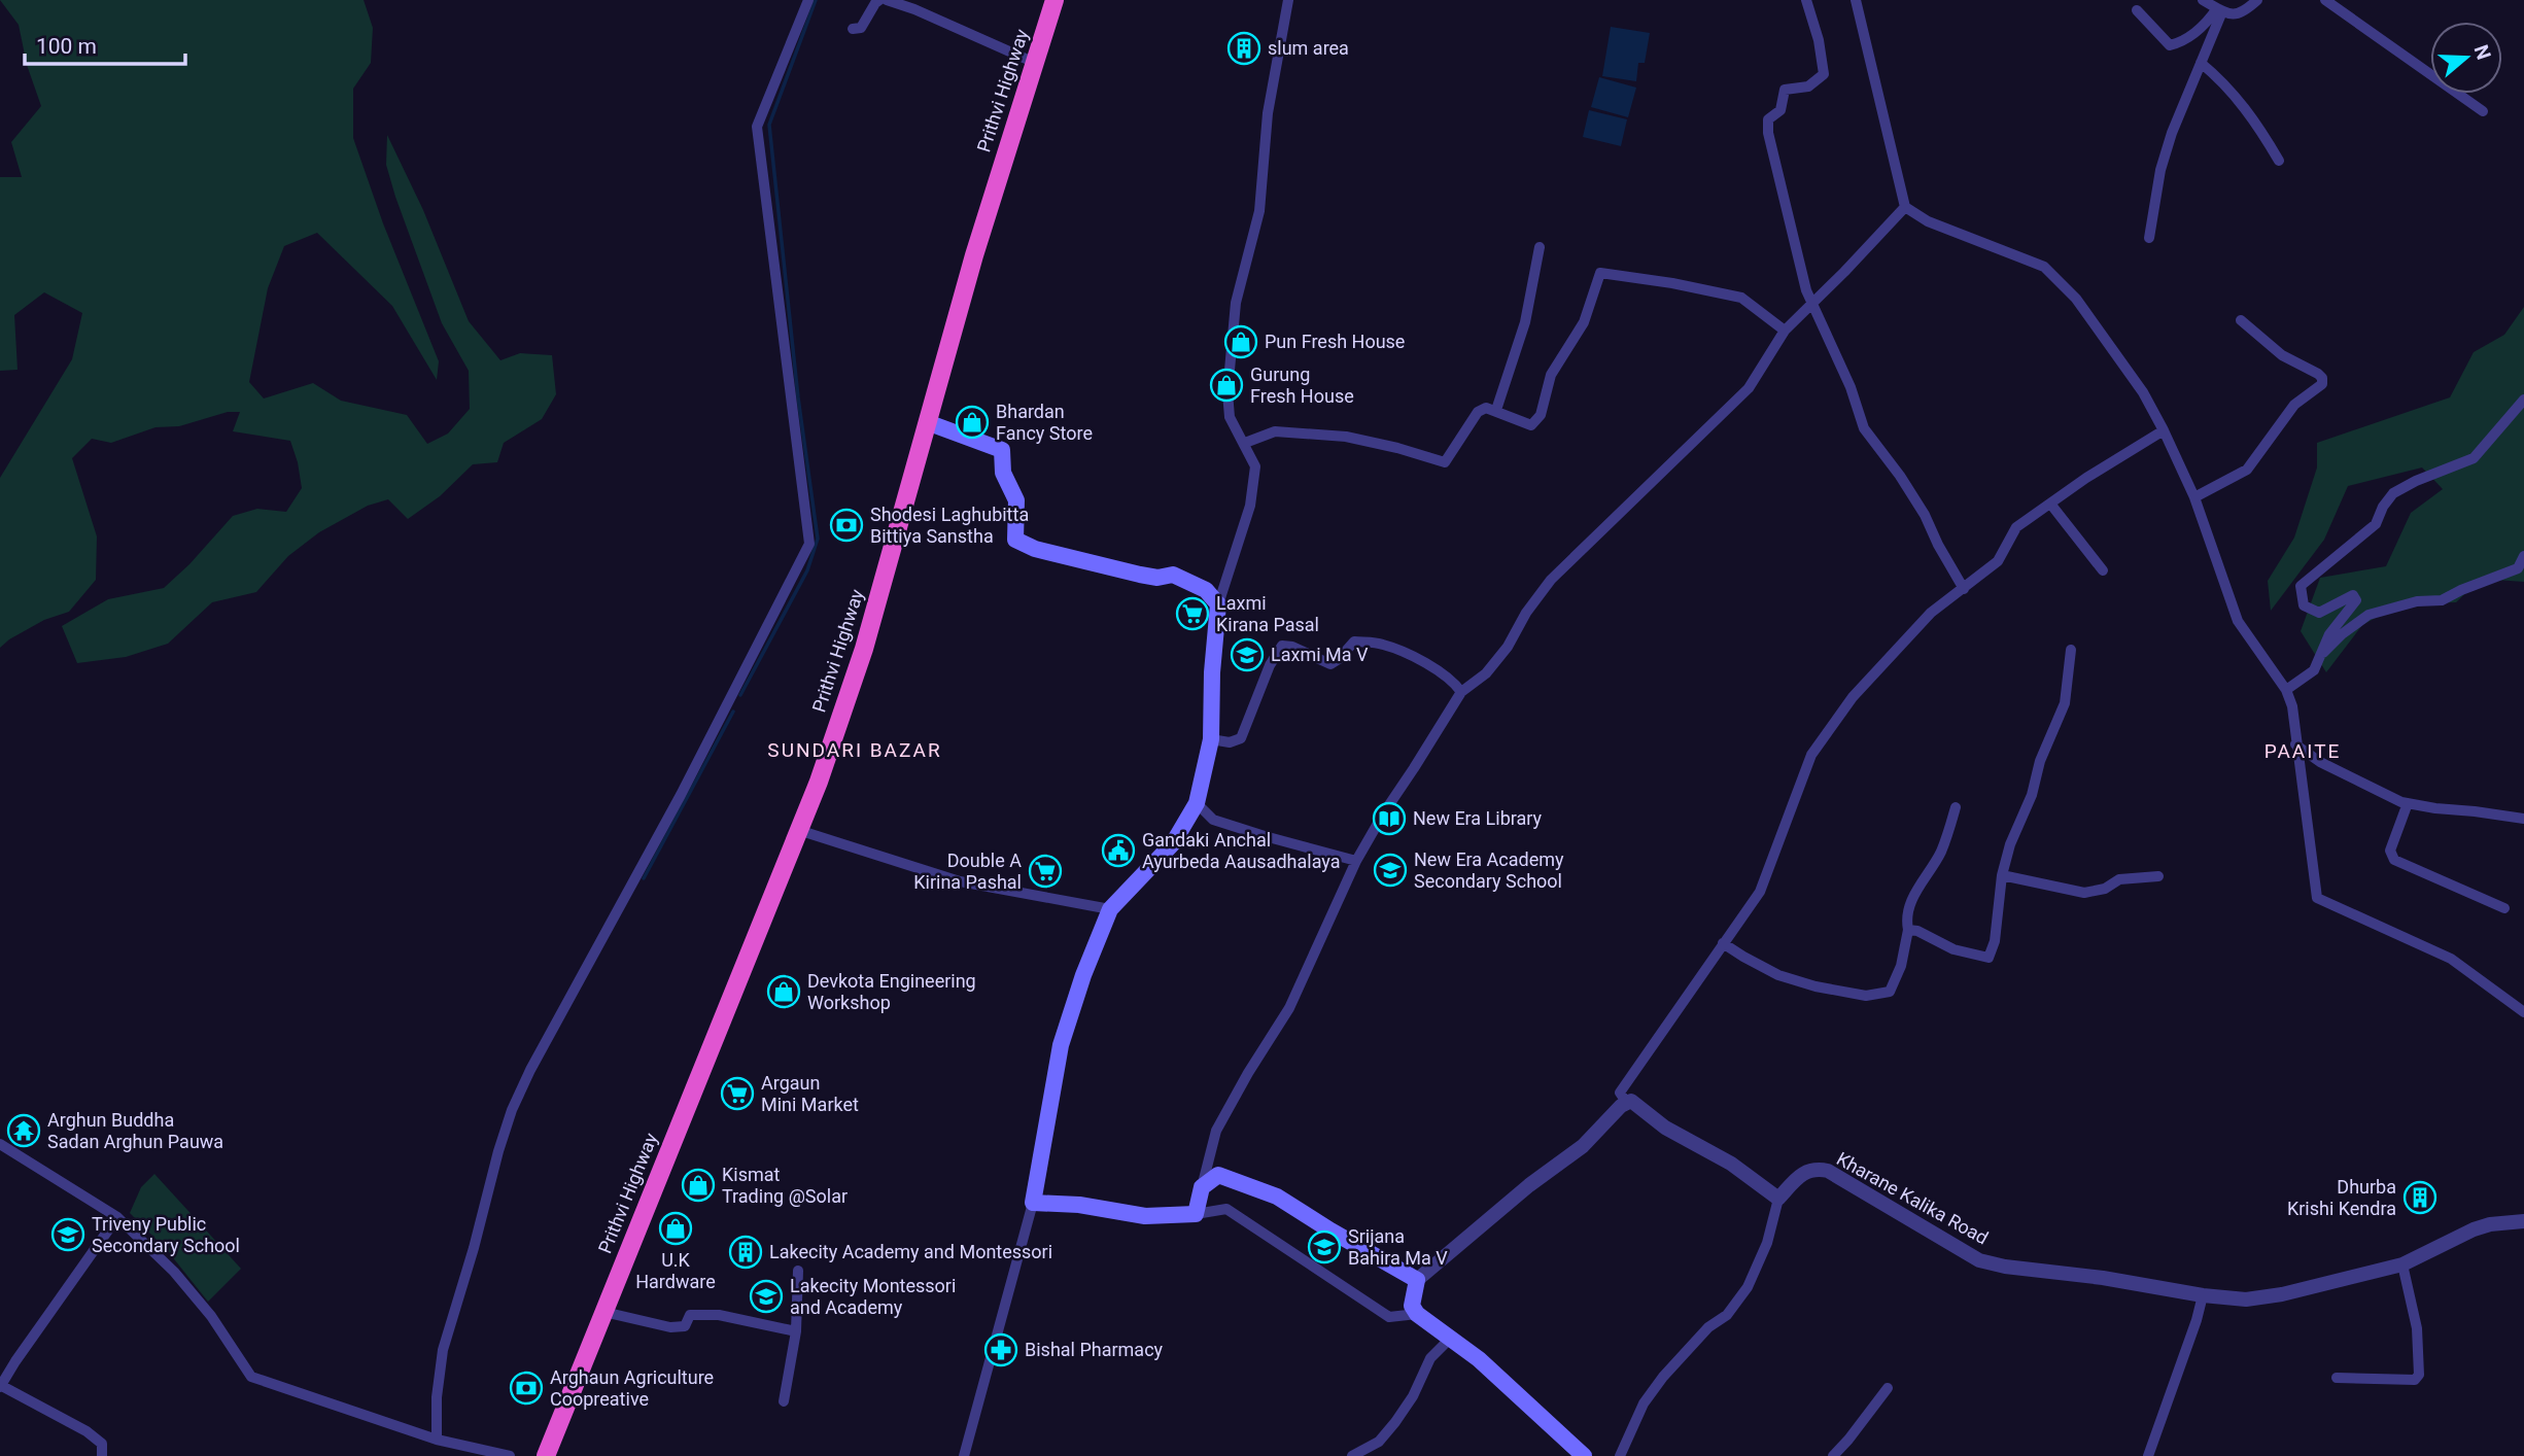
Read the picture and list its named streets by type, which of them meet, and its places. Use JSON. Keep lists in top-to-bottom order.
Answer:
{
  "streets": {
    "highway": ["Prithvi Highway"],
    "street": ["Kharane Kalika Road"]
  },
  "districts": ["SUNDARI BAZAR", "PAAITE"],
  "places": {
    "building": ["slum area", "Dhurba Krishi Kendra", "Lakecity Academy and Montessori"],
    "shop": [
      "Pun Fresh House",
      "Gurung Fresh House",
      "Bhardan Fancy Store",
      "Devkota Engineering Workshop",
      "Kismat Trading @Solar",
      "U.K Hardware"
    ],
    "bank": ["Shodesi Laghubitta Bittiya Sanstha", "Arghaun Agriculture Coopreative"],
    "supermarket": ["Laxmi Kirana Pasal", "Double A Kirina Pashal", "Argaun Mini Market"],
    "school or university": [
      "Laxmi Ma V",
      "New Era Academy Secondary School",
      "Triveny Public Secondary School",
      "Srijana Bahira Ma V",
      "Lakecity Montessori and Academy"
    ],
    "library": ["New Era Library"],
    "public building": ["Gandaki Anchal Ayurbeda Aausadhalaya"],
    "temple": ["Arghun Buddha Sadan Arghun Pauwa"],
    "pharmacy": ["Bishal Pharmacy"]
  },
  "scale_bar": "100 m",
  "north": "right"
}
